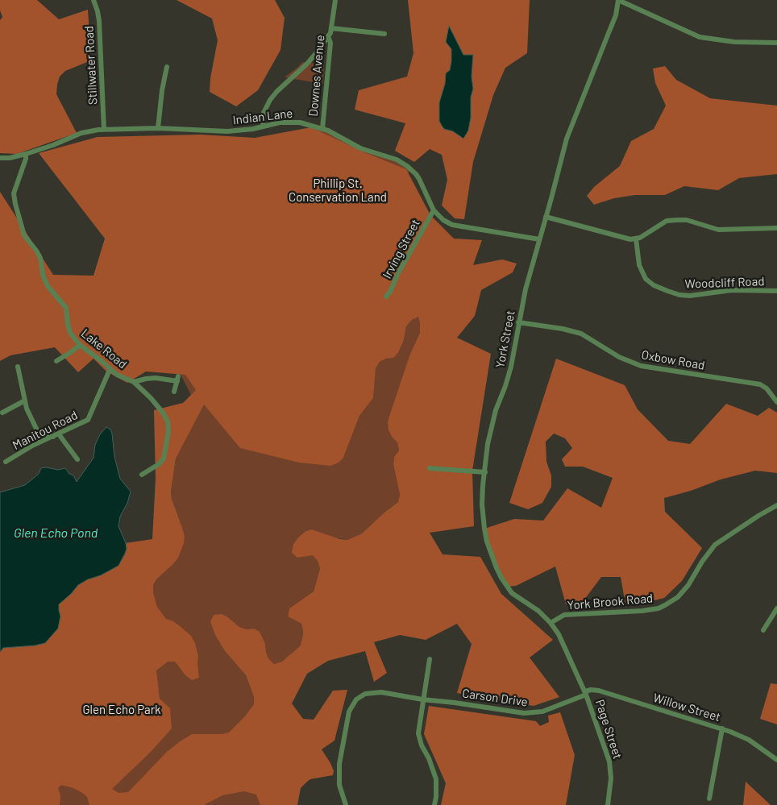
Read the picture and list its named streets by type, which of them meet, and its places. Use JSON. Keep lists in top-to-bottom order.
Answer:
{
  "streets": {
    "street": [
      "Stillwater Road",
      "Downes Avenue",
      "Indian Lane",
      "Irving Street",
      "Woodcliff Road",
      "York Street",
      "Lake Road",
      "Oxbow Road",
      "Manitou Road",
      "York Brook Road",
      "Carson Drive",
      "Willow Street",
      "Page Street"
    ]
  },
  "crossings": [
    ["Stillwater Road", "Indian Lane"],
    ["Downes Avenue", "Indian Lane"],
    ["Indian Lane", "Irving Street"],
    ["Indian Lane", "York Street"],
    ["Indian Lane", "Lake Road"],
    ["York Street", "Oxbow Road"],
    ["York Street", "York Brook Road"],
    ["York Street", "Page Street"],
    ["Lake Road", "Manitou Road"],
    ["Carson Drive", "Willow Street"],
    ["Carson Drive", "Page Street"],
    ["Willow Street", "Page Street"]
  ],
  "water": ["Glen Echo Pond"],
  "parks": ["Phillip St. Conservation Land", "Glen Echo Park"]
}
